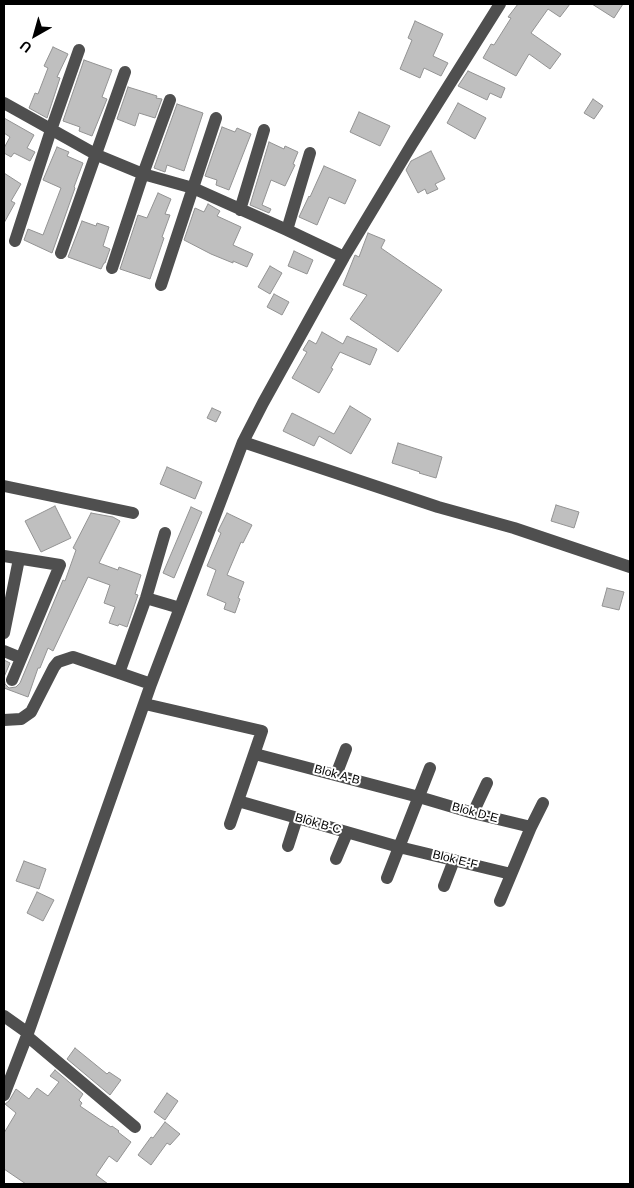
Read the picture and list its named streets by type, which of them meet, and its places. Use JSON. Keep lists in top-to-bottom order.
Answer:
{
  "streets": {
    "street": [
      "Blok A-B",
      "Blok D-E",
      "Blok B-C",
      "Blok E-F"
    ]
  },
  "crossings": [
    ["Blok A-B", "Blok D-E"],
    ["Blok B-C", "Blok E-F"]
  ],
  "north": "bottom left"
}
